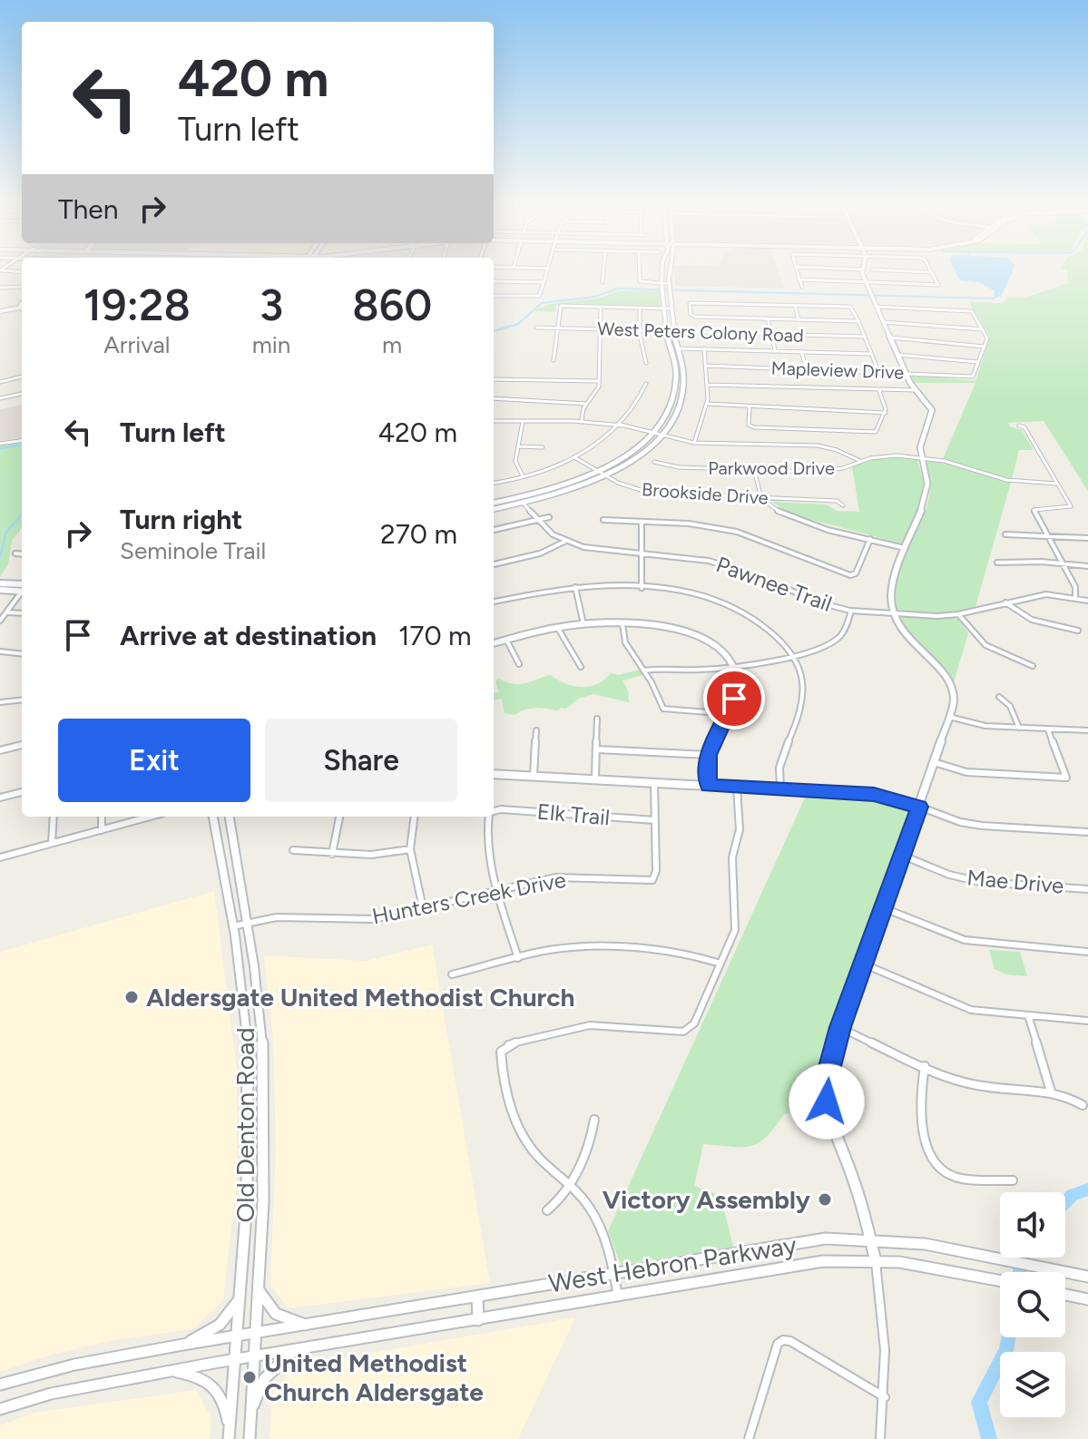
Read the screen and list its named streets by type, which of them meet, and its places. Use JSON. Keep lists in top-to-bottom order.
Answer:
{
  "streets": {
    "main road": ["Old Denton Road", "West Hebron Parkway"],
    "street": [
      "West Peters Colony Road",
      "Mapleview Drive",
      "Parkwood Drive",
      "Brookside Drive",
      "Pawnee Trail",
      "Elk Trail",
      "Mae Drive",
      "Hunters Creek Drive"
    ]
  },
  "crossings": [
    ["Elk Trail", "Hunters Creek Drive"],
    ["Hunters Creek Drive", "Old Denton Road"],
    ["Old Denton Road", "West Hebron Parkway"]
  ],
  "places": ["Aldersgate United Methodist Church", "Victory Assembly", "United Methodist Church Aldersgate"],
  "page": {
    "turn": ["420 m", "Turn left"],
    "then": "Then",
    "eta": [
      "19:28",
      "Arrival",
      "3",
      "min",
      "860",
      "m"
    ],
    "list": [
      {
        "name": "Turn left",
        "value": "420 m"
      },
      {
        "name": "Turn right",
        "note": "Seminole Trail",
        "value": "270 m"
      },
      {
        "name": "Arrive at destination",
        "value": "170 m"
      }
    ],
    "buttons": ["Exit", "Share"]
  }
}
